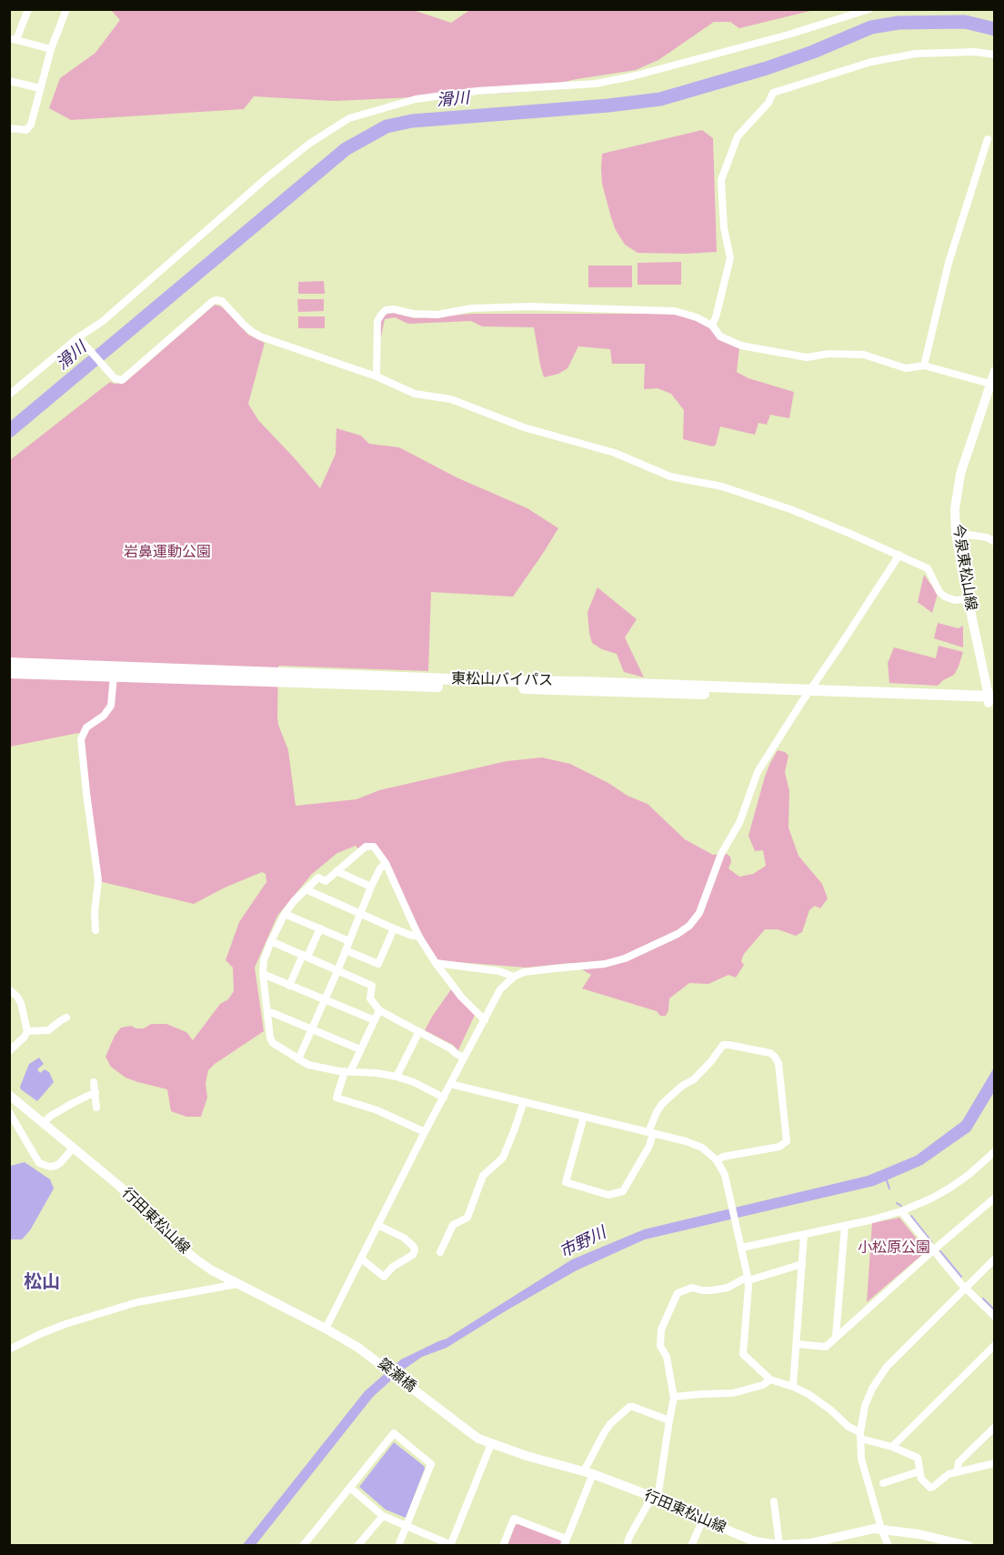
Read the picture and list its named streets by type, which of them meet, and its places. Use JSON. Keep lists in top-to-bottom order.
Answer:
{
  "streets": {
    "highway": ["東松山バイパス"],
    "main road": ["今泉東松山線", "行田東松山線", "簗瀬橋"]
  },
  "crossings": [
    ["今泉東松山線", "東松山バイパス"],
    ["行田東松山線", "簗瀬橋"]
  ],
  "districts": ["松山"],
  "water": ["滑川", "市野川"],
  "parks": ["岩鼻運動公園", "小松原公園"]
}
